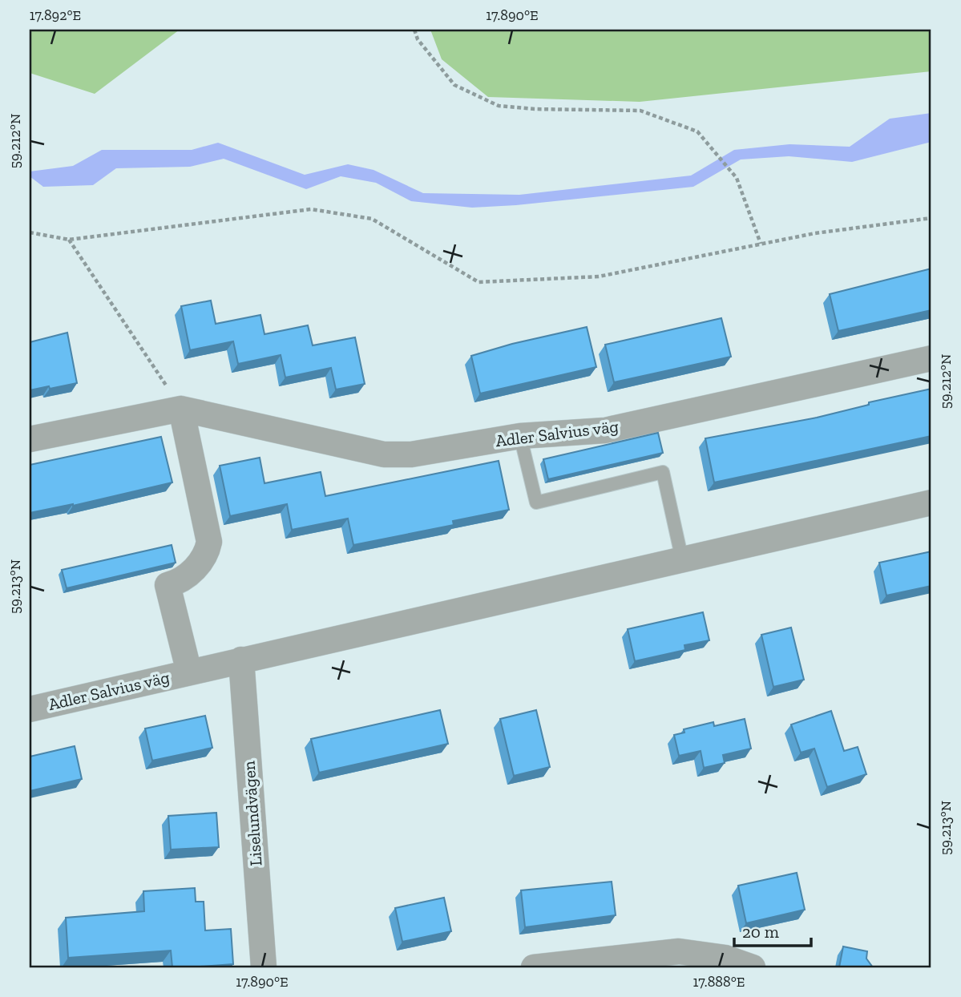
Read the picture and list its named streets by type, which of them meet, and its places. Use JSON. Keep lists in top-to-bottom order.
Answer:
{
  "streets": {
    "street": ["Adler Salvius väg", "Liselundvägen"]
  },
  "crossings": [
    ["Adler Salvius väg", "Liselundvägen"]
  ],
  "scale_bar": "20 m",
  "coordinates": [
    "17.892°E",
    "17.890°E",
    "59.212°N",
    "59.213°N",
    "17.888°E"
  ]
}
